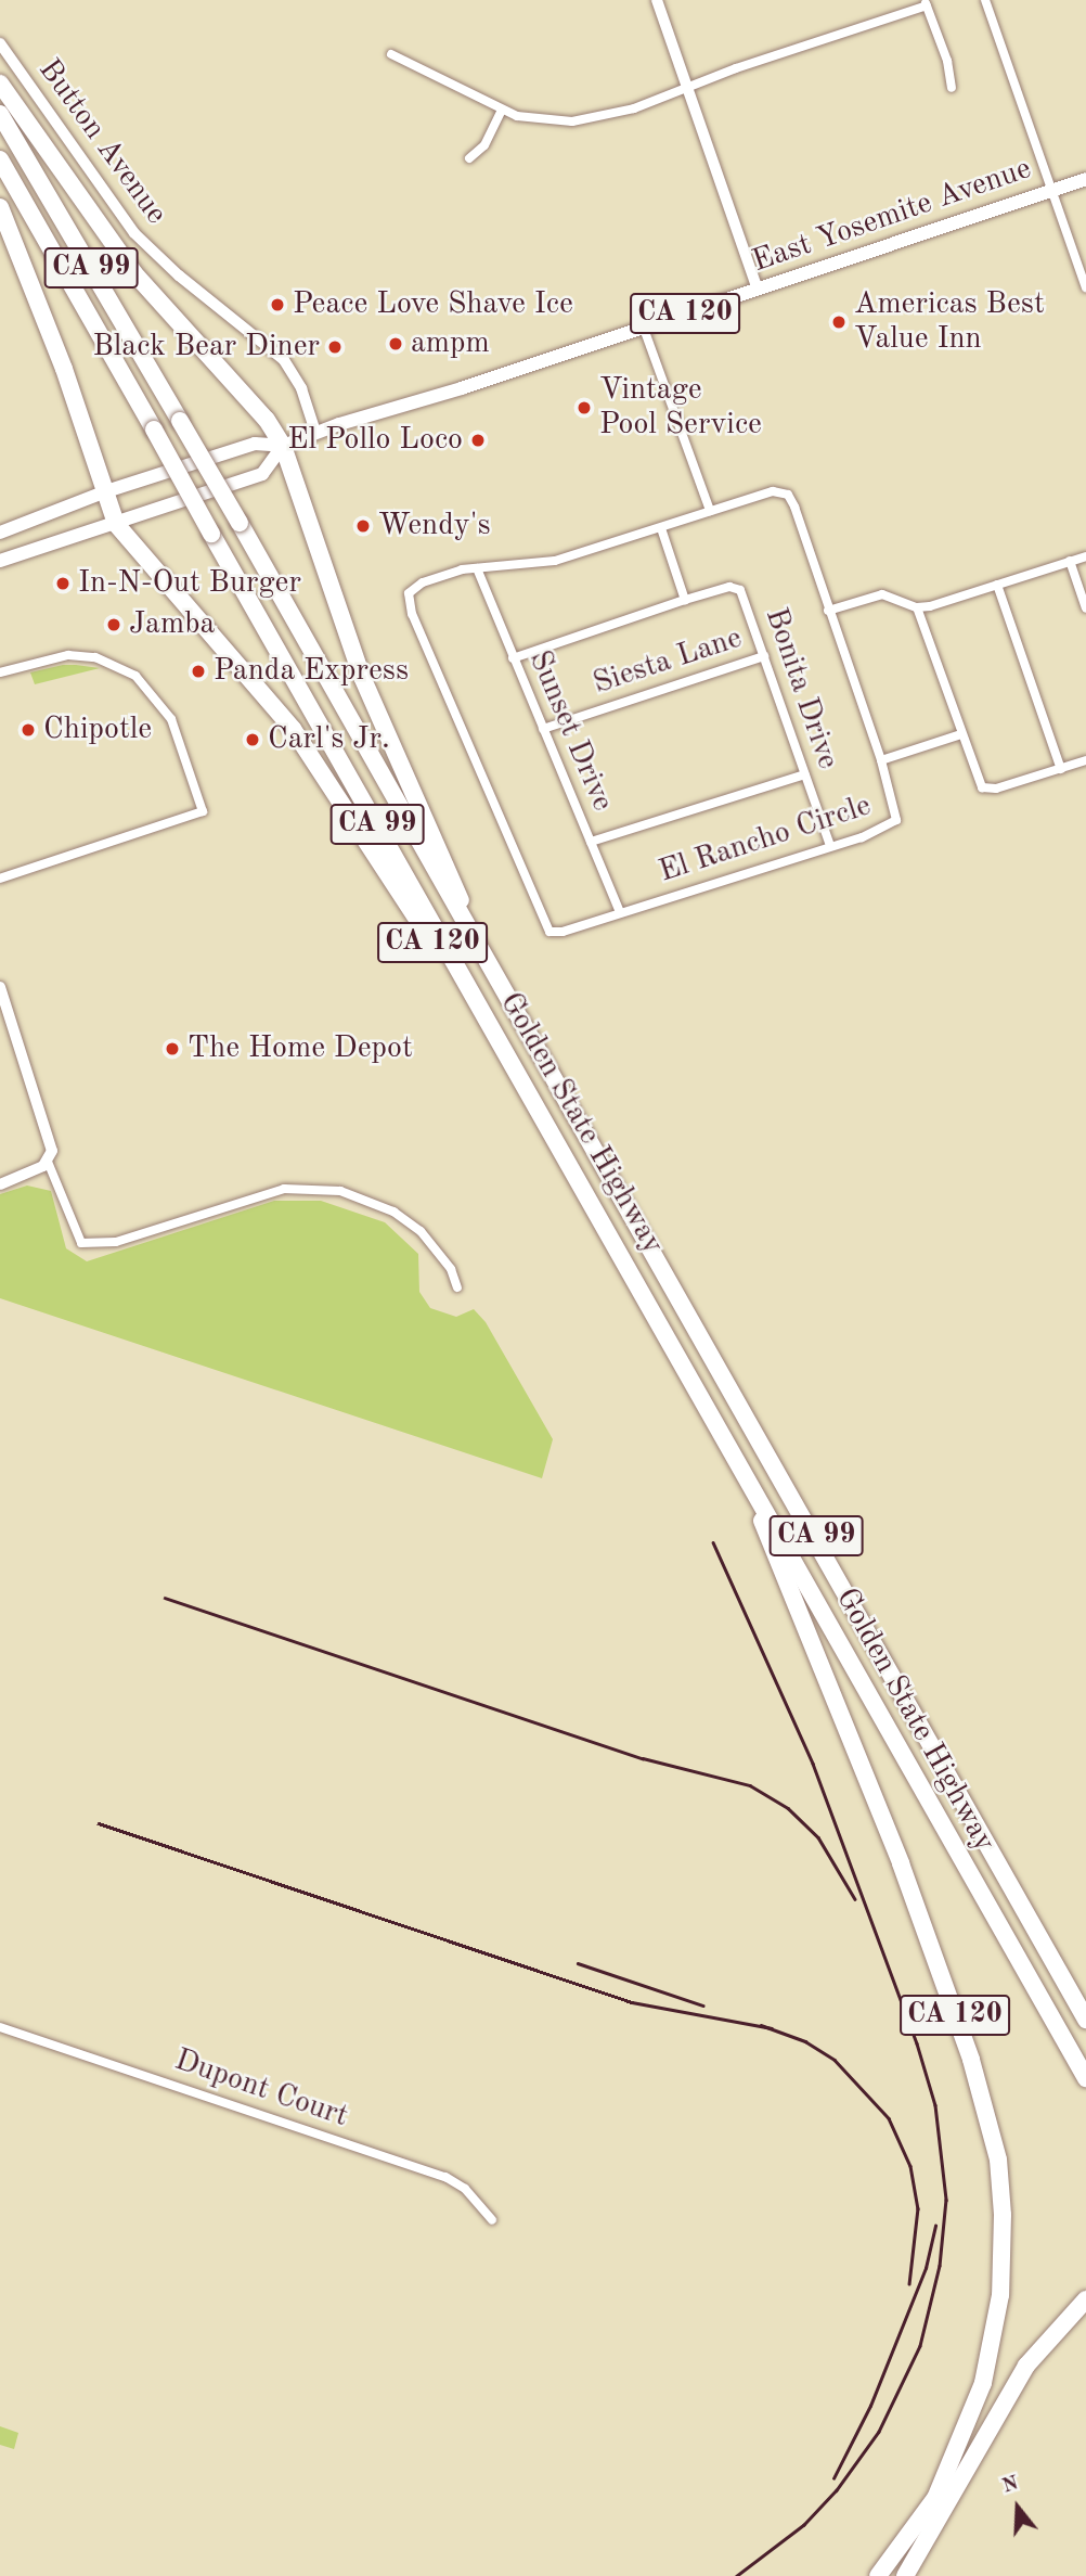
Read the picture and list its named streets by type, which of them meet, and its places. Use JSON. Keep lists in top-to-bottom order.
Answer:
{
  "streets": {
    "highway": ["CA 99", "CA 120", "Golden State Highway"],
    "main road": ["East Yosemite Avenue"],
    "street": [
      "Button Avenue",
      "Siesta Lane",
      "Bonita Drive",
      "Sunset Drive",
      "El Rancho Circle",
      "Dupont Court"
    ]
  },
  "crossings": [
    ["Button Avenue", "East Yosemite Avenue"],
    ["East Yosemite Avenue", "CA 120"],
    ["CA 120", "Golden State Highway"],
    ["Siesta Lane", "Bonita Drive"],
    ["Siesta Lane", "Sunset Drive"],
    ["Bonita Drive", "El Rancho Circle"],
    ["Sunset Drive", "El Rancho Circle"]
  ],
  "places": [
    "Peace Love Shave Ice",
    "Americas Best Value Inn",
    "ampm",
    "Black Bear Diner",
    "Vintage Pool Service",
    "El Pollo Loco",
    "Wendy's",
    "In-N-Out Burger",
    "Jamba",
    "Panda Express",
    "Chipotle",
    "Carl's Jr.",
    "The Home Depot"
  ],
  "north": "top"
}
